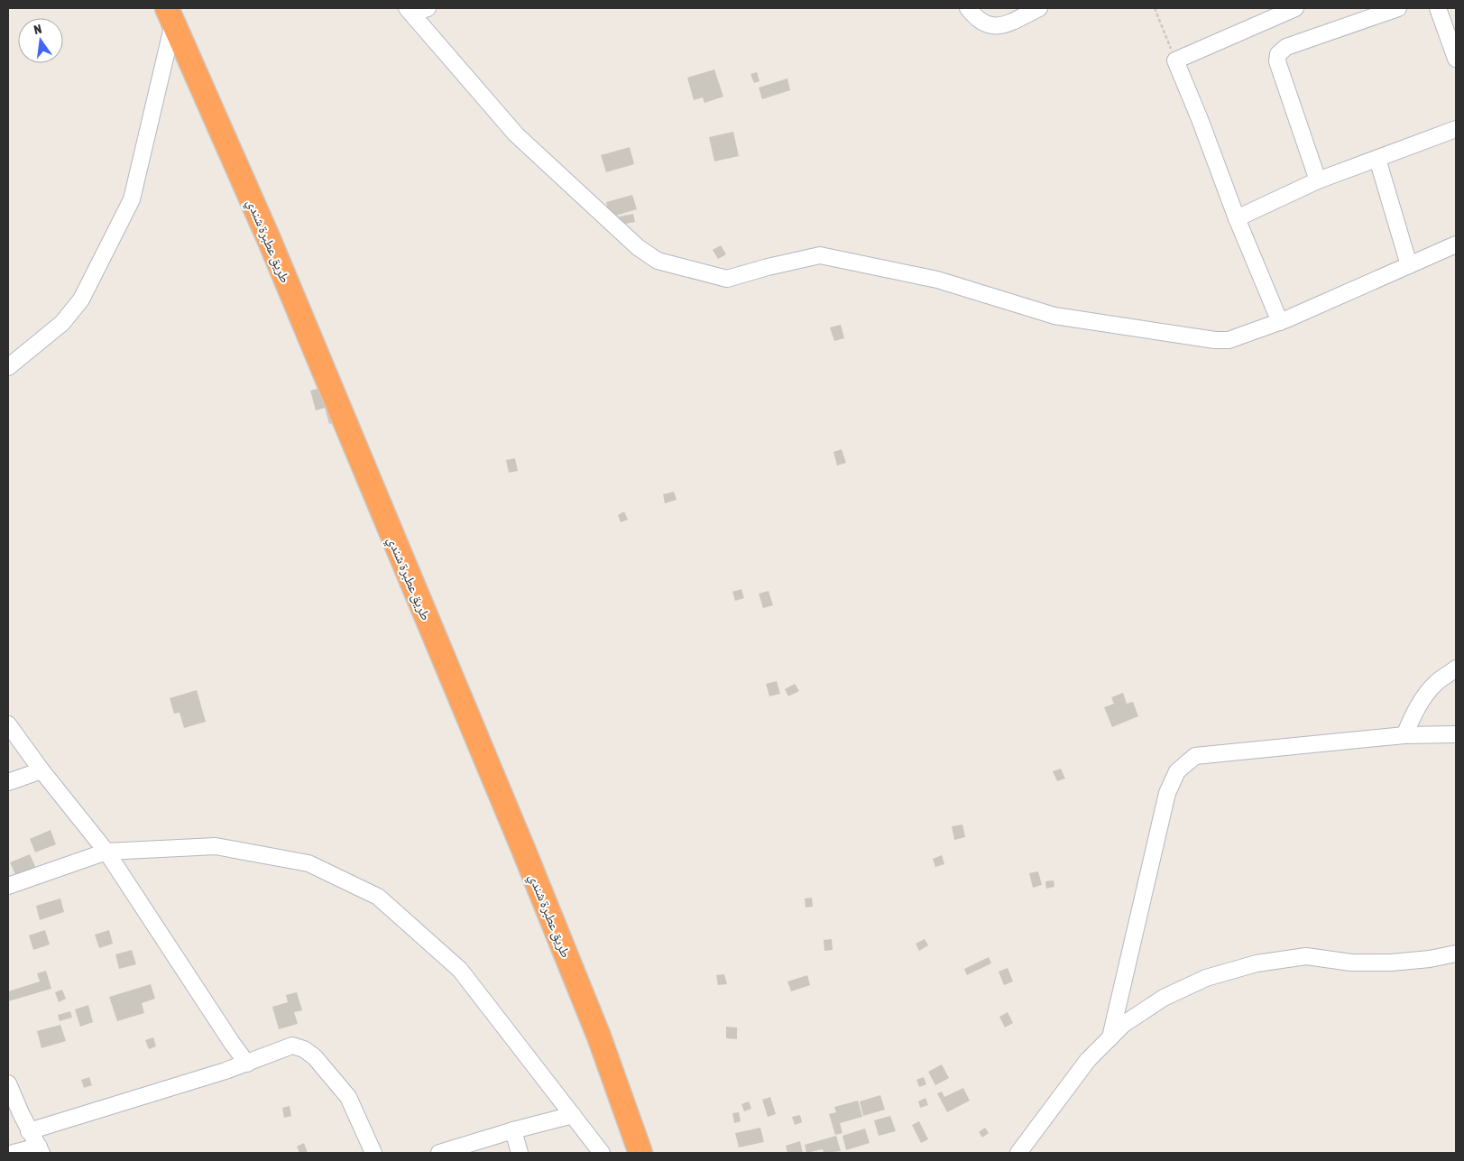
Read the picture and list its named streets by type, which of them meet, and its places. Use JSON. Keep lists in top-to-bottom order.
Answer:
{
  "streets": {
    "highway": ["طريق عطبرة شندي"]
  },
  "north": "top"
}
